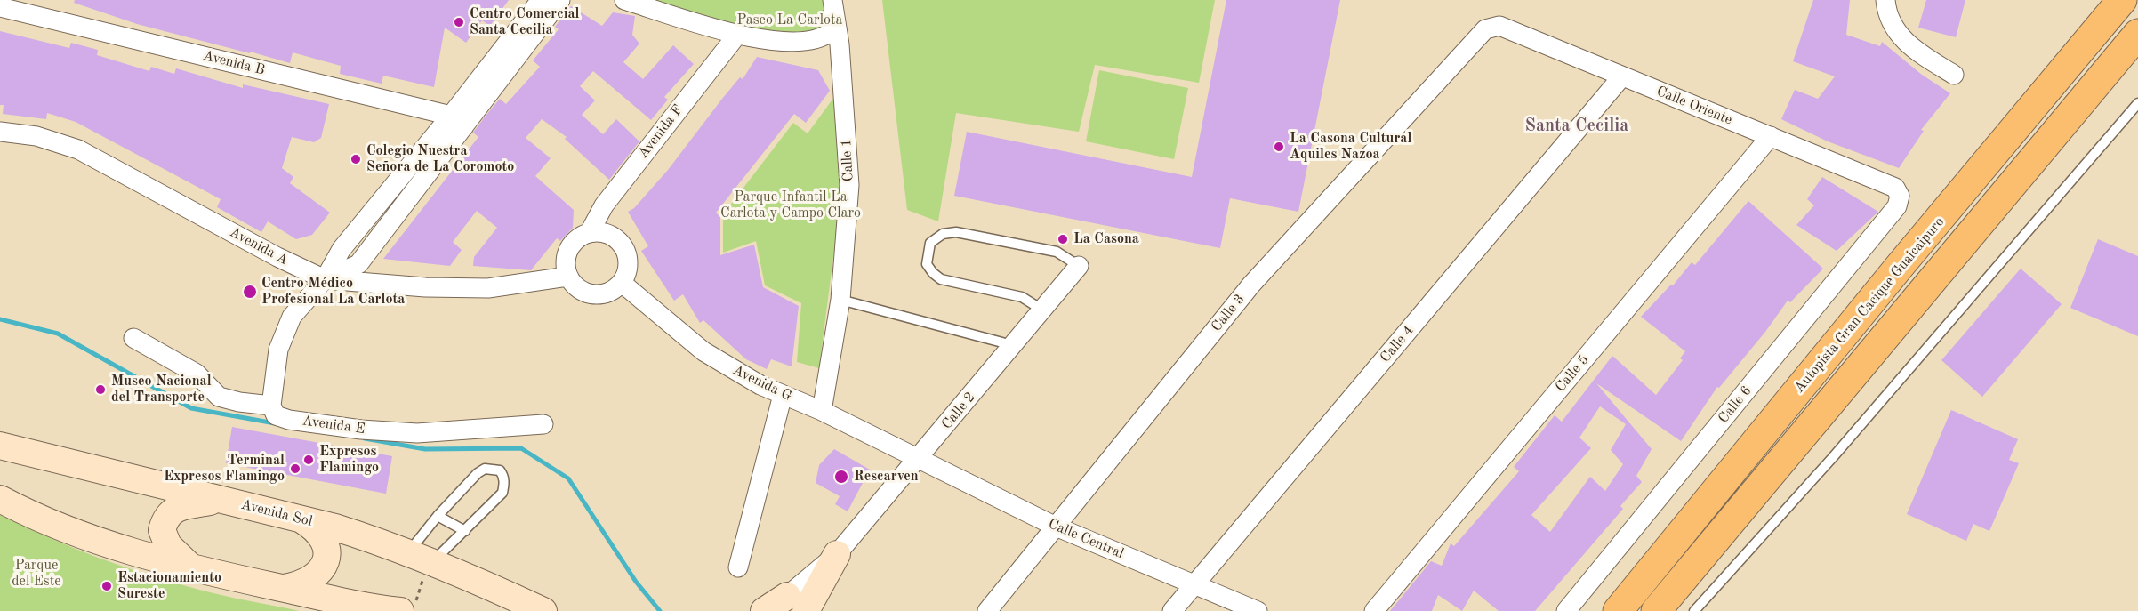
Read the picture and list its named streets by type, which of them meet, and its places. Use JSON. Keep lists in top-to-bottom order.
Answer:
{
  "streets": {
    "highway": ["Autopista Gran Cacique Guaicaipuro"],
    "main road": ["Avenida Sol"],
    "street": [
      "Avenida B",
      "Calle Oriente",
      "Avenida F",
      "Calle 1",
      "Avenida A",
      "Calle 3",
      "Calle 4",
      "Calle 5",
      "Avenida G",
      "Calle 6",
      "Calle 2",
      "Avenida E",
      "Calle Central"
    ]
  },
  "crossings": [
    ["Calle Oriente", "Calle 3"],
    ["Calle Oriente", "Calle 4"],
    ["Calle Oriente", "Calle 5"],
    ["Calle Oriente", "Calle 6"],
    ["Avenida F", "Avenida A"],
    ["Avenida F", "Avenida G"],
    ["Calle 1", "Avenida G"],
    ["Avenida A", "Avenida G"],
    ["Calle 3", "Calle Central"],
    ["Calle 4", "Calle Central"],
    ["Avenida G", "Calle 2"],
    ["Avenida G", "Calle Central"],
    ["Calle 2", "Calle Central"]
  ],
  "districts": ["Santa Cecilia"],
  "parks": ["Paseo La Carlota", "Parque Infantil La Carlota y Campo Claro", "Parque del Este"],
  "places": [
    "Centro Comercial Santa Cecilia",
    "La Casona Cultural Aquiles Nazoa",
    "Colegio Nuestra Señora de La Coromoto",
    "La Casona",
    "Centro Médico Profesional La Carlota",
    "Museo Nacional del Transporte",
    "Expresos Flamingo",
    "Terminal Expresos Flamingo",
    "Rescarven",
    "Estacionamiento Sureste"
  ]
}
